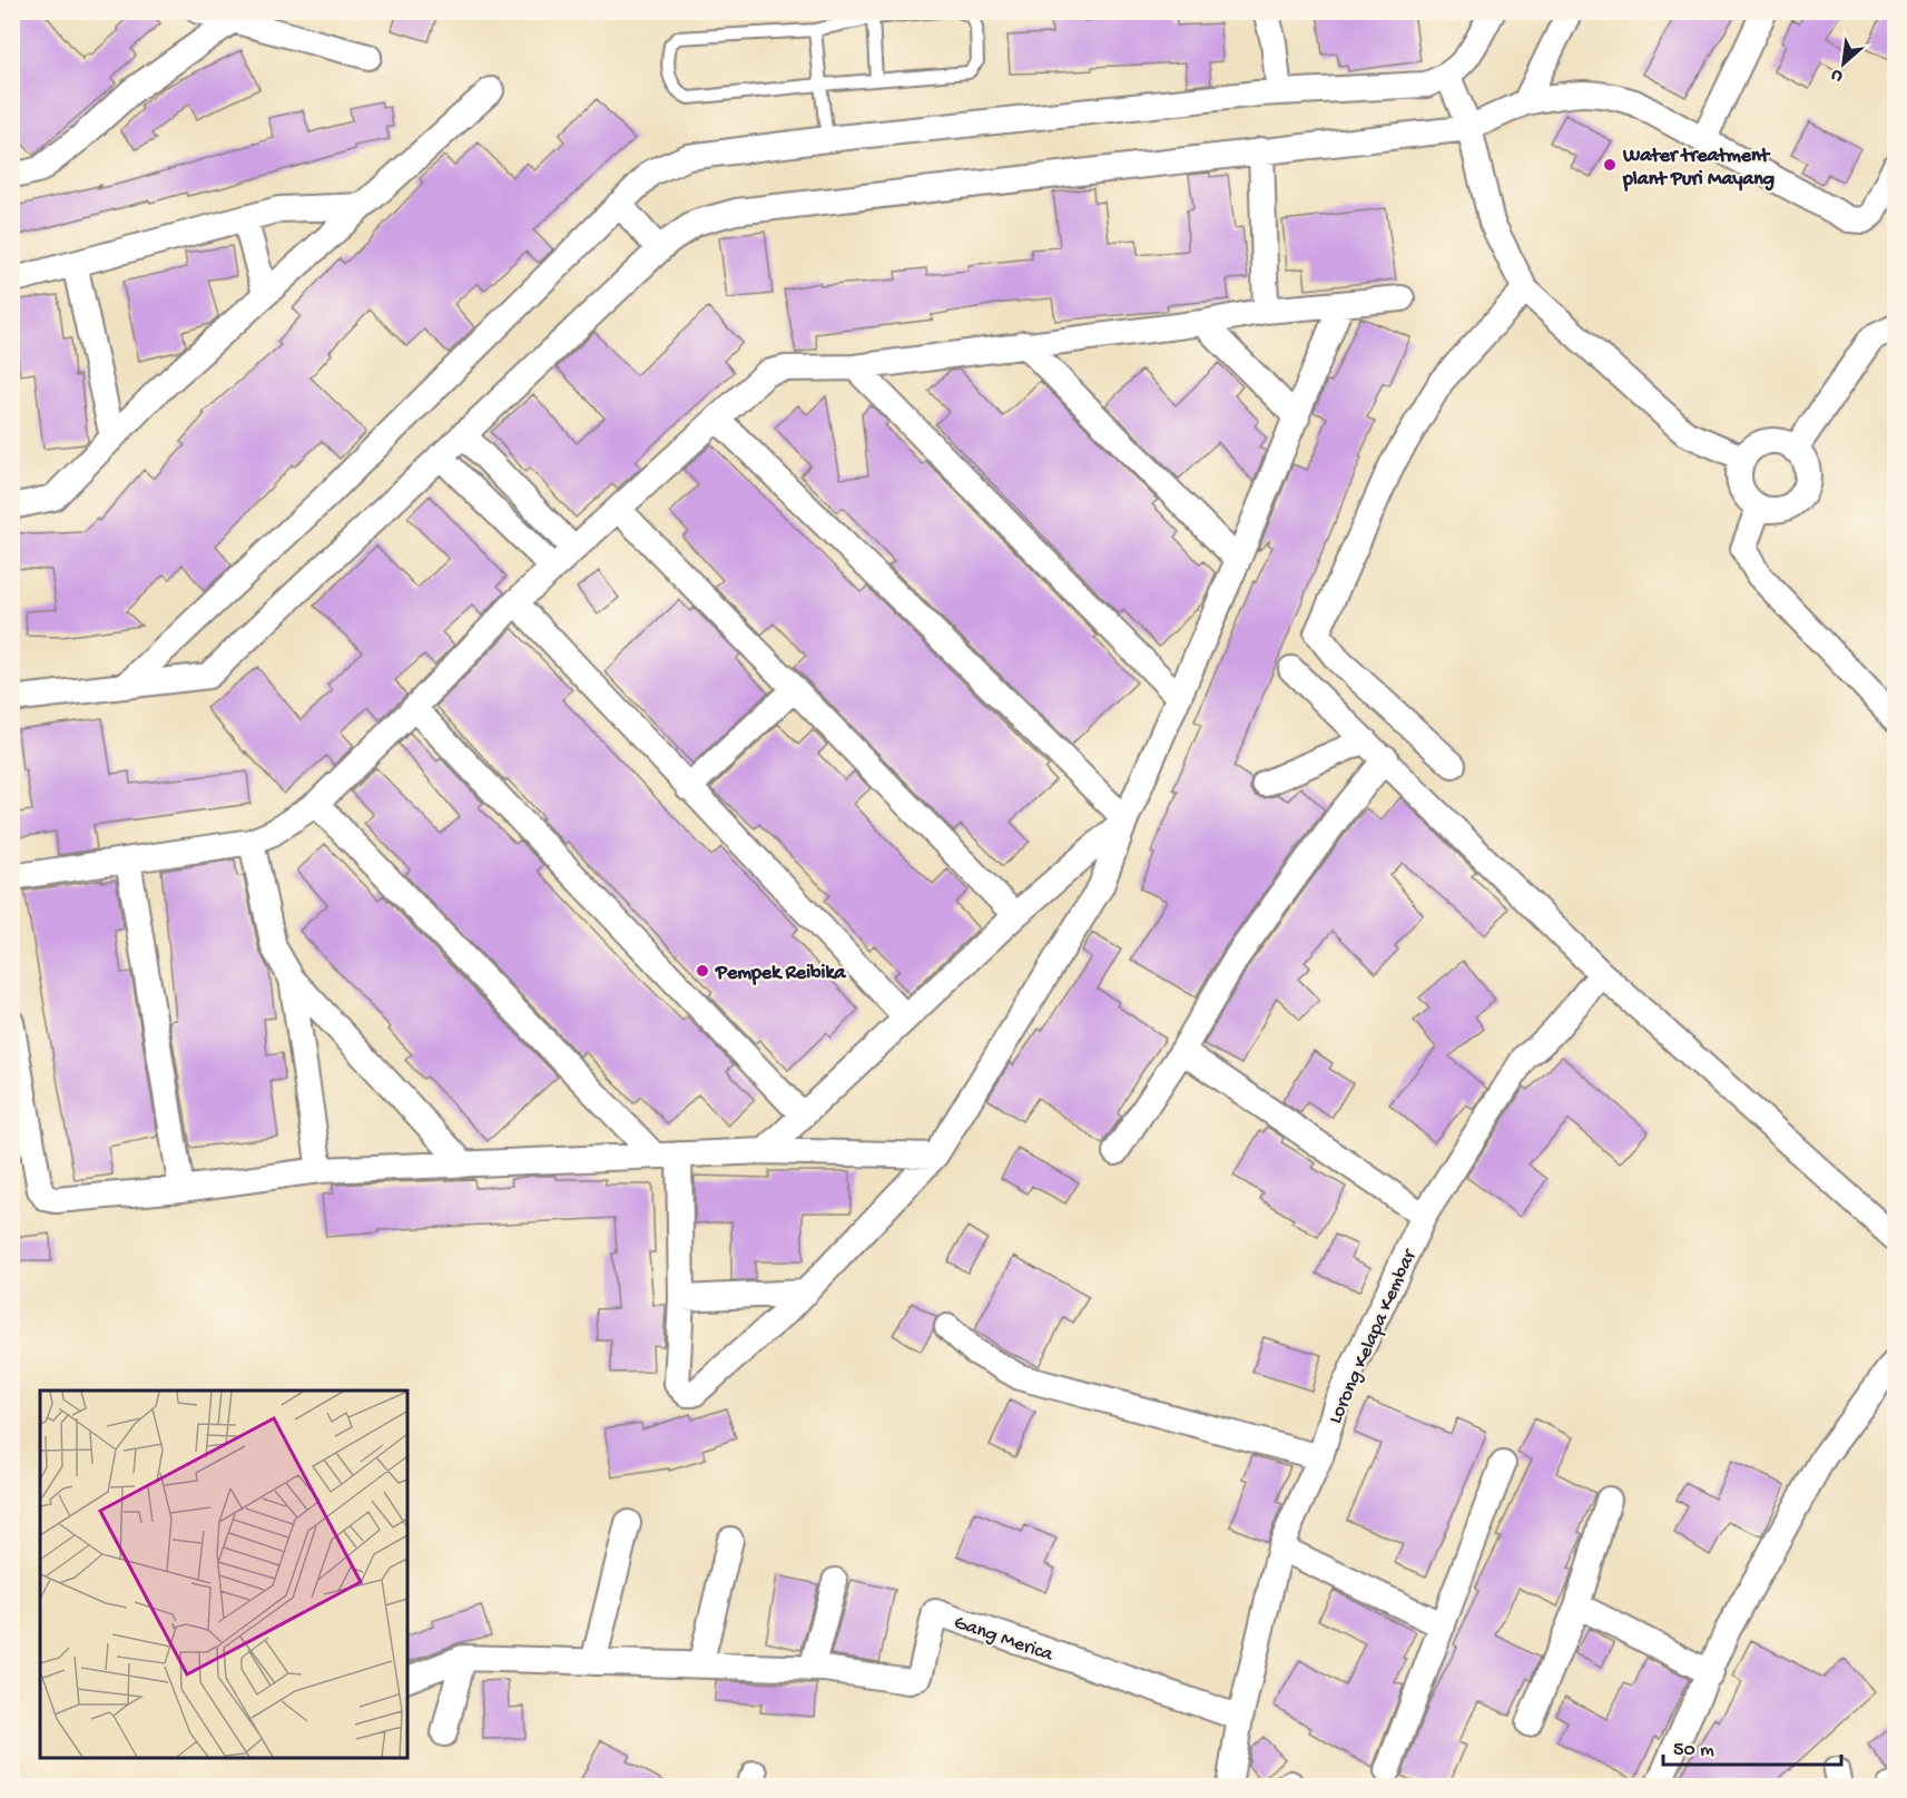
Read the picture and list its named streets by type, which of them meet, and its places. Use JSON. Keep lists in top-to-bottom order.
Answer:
{
  "streets": {
    "street": ["Lorong Kelapa Kembar", "Gang Merica"]
  },
  "crossings": [
    ["Lorong Kelapa Kembar", "Gang Merica"]
  ],
  "places": ["Water treatment plant Puri Mayang", "Pempek Reibika"],
  "scale_bar": "50 m",
  "north": "bottom left"
}
